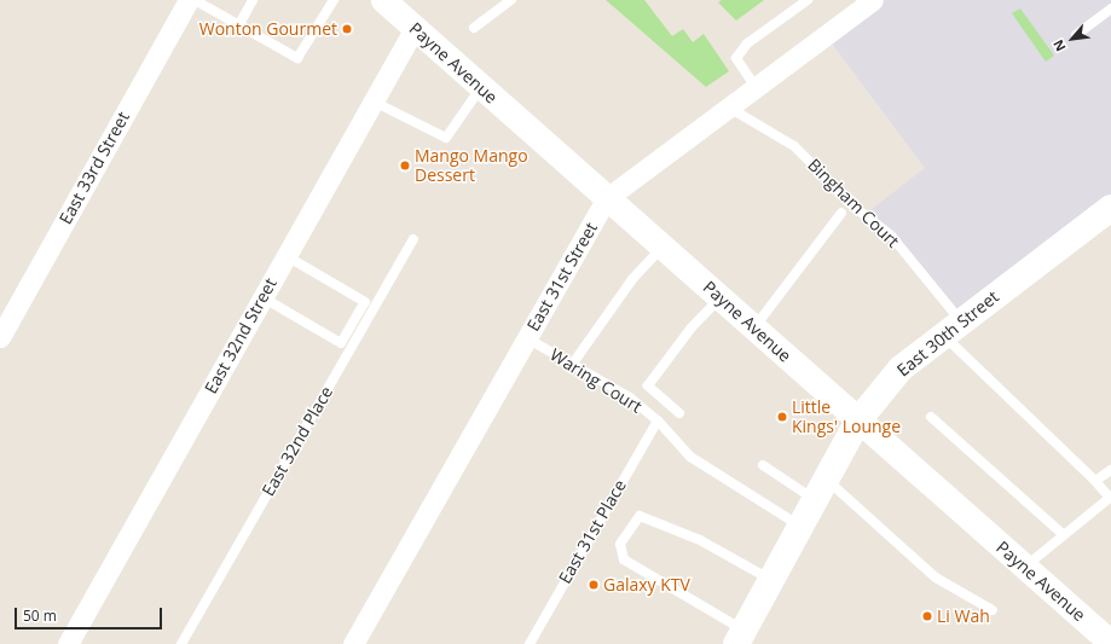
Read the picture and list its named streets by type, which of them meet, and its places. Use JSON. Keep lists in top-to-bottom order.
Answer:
{
  "streets": {
    "main road": ["East 30th Street"],
    "street": [
      "Payne Avenue",
      "East 33rd Street",
      "East 31st Street",
      "East 32nd Street"
    ],
    "lane": [
      "Bingham Court",
      "Waring Court",
      "East 32nd Place",
      "East 31st Place"
    ]
  },
  "crossings": [
    ["Payne Avenue", "East 31st Street"],
    ["Payne Avenue", "East 30th Street"],
    ["Payne Avenue", "East 32nd Street"],
    ["Bingham Court", "East 31st Street"],
    ["Bingham Court", "East 30th Street"],
    ["East 31st Street", "Waring Court"],
    ["East 30th Street", "Waring Court"],
    ["Waring Court", "East 31st Place"]
  ],
  "places": [
    "Wonton Gourmet",
    "Mango Mango Dessert",
    "Little Kings' Lounge",
    "Galaxy KTV",
    "Li Wah"
  ],
  "scale_bar": "50 m",
  "north": "bottom left"
}
